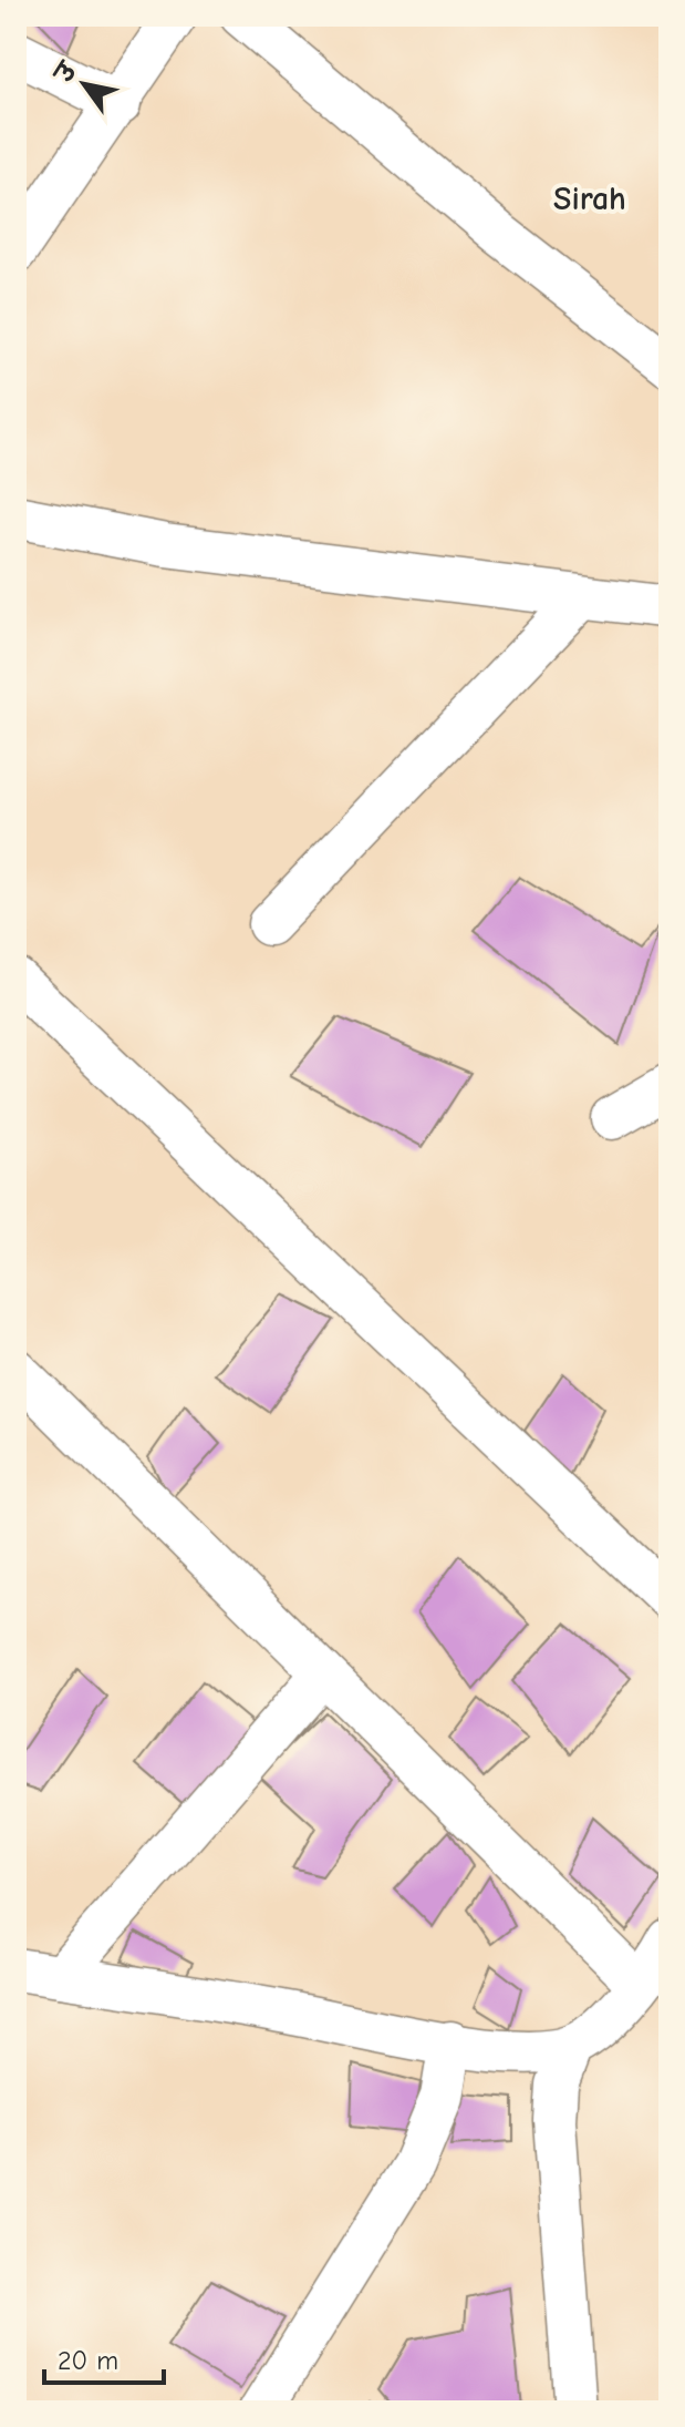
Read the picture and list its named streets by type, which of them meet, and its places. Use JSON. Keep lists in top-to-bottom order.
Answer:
{
  "districts": ["Sirah"],
  "scale_bar": "20 m",
  "north": "top left"
}
